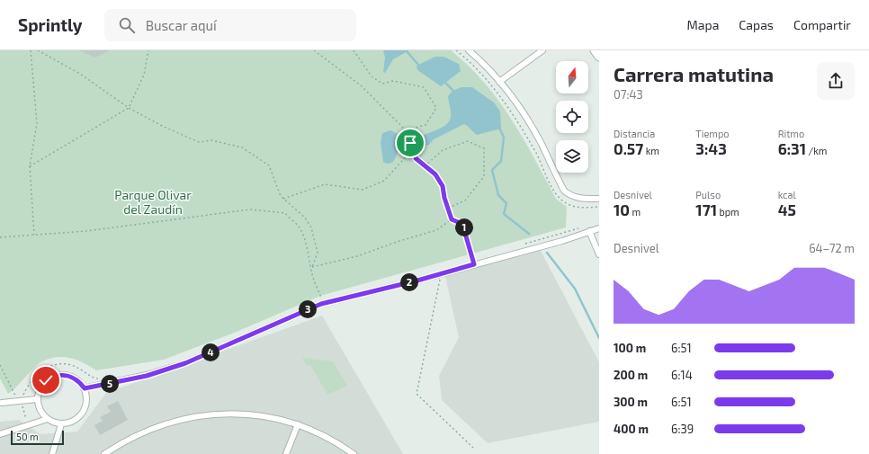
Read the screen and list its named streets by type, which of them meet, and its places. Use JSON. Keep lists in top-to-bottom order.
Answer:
{
  "parks": ["Parque Olivar del Zaudín"],
  "scale_bar": "50 m",
  "north": "top",
  "page": {
    "header": "Sprintly",
    "search": "Buscar aquí",
    "nav": ["Mapa", "Capas", "Compartir"],
    "heading": ["Carrera matutina", "07:43"],
    "stats": [
      ["Distancia", "0.57 km"],
      ["Tiempo", "3:43"],
      ["Ritmo", "6:31 /km"],
      ["Desnivel", "10 m"],
      ["Pulso", "171 bpm"],
      ["kcal", "45"]
    ],
    "pins": [
      "1",
      "2",
      "3",
      "4",
      "5"
    ],
    "chart": ["Desnivel", "64–72 m"],
    "list": [
      {
        "name": "100 m",
        "note": "6:51"
      },
      {
        "name": "200 m",
        "note": "6:14"
      },
      {
        "name": "300 m",
        "note": "6:51"
      },
      {
        "name": "400 m",
        "note": "6:39"
      }
    ],
    "scale": "50 m"
  }
}
